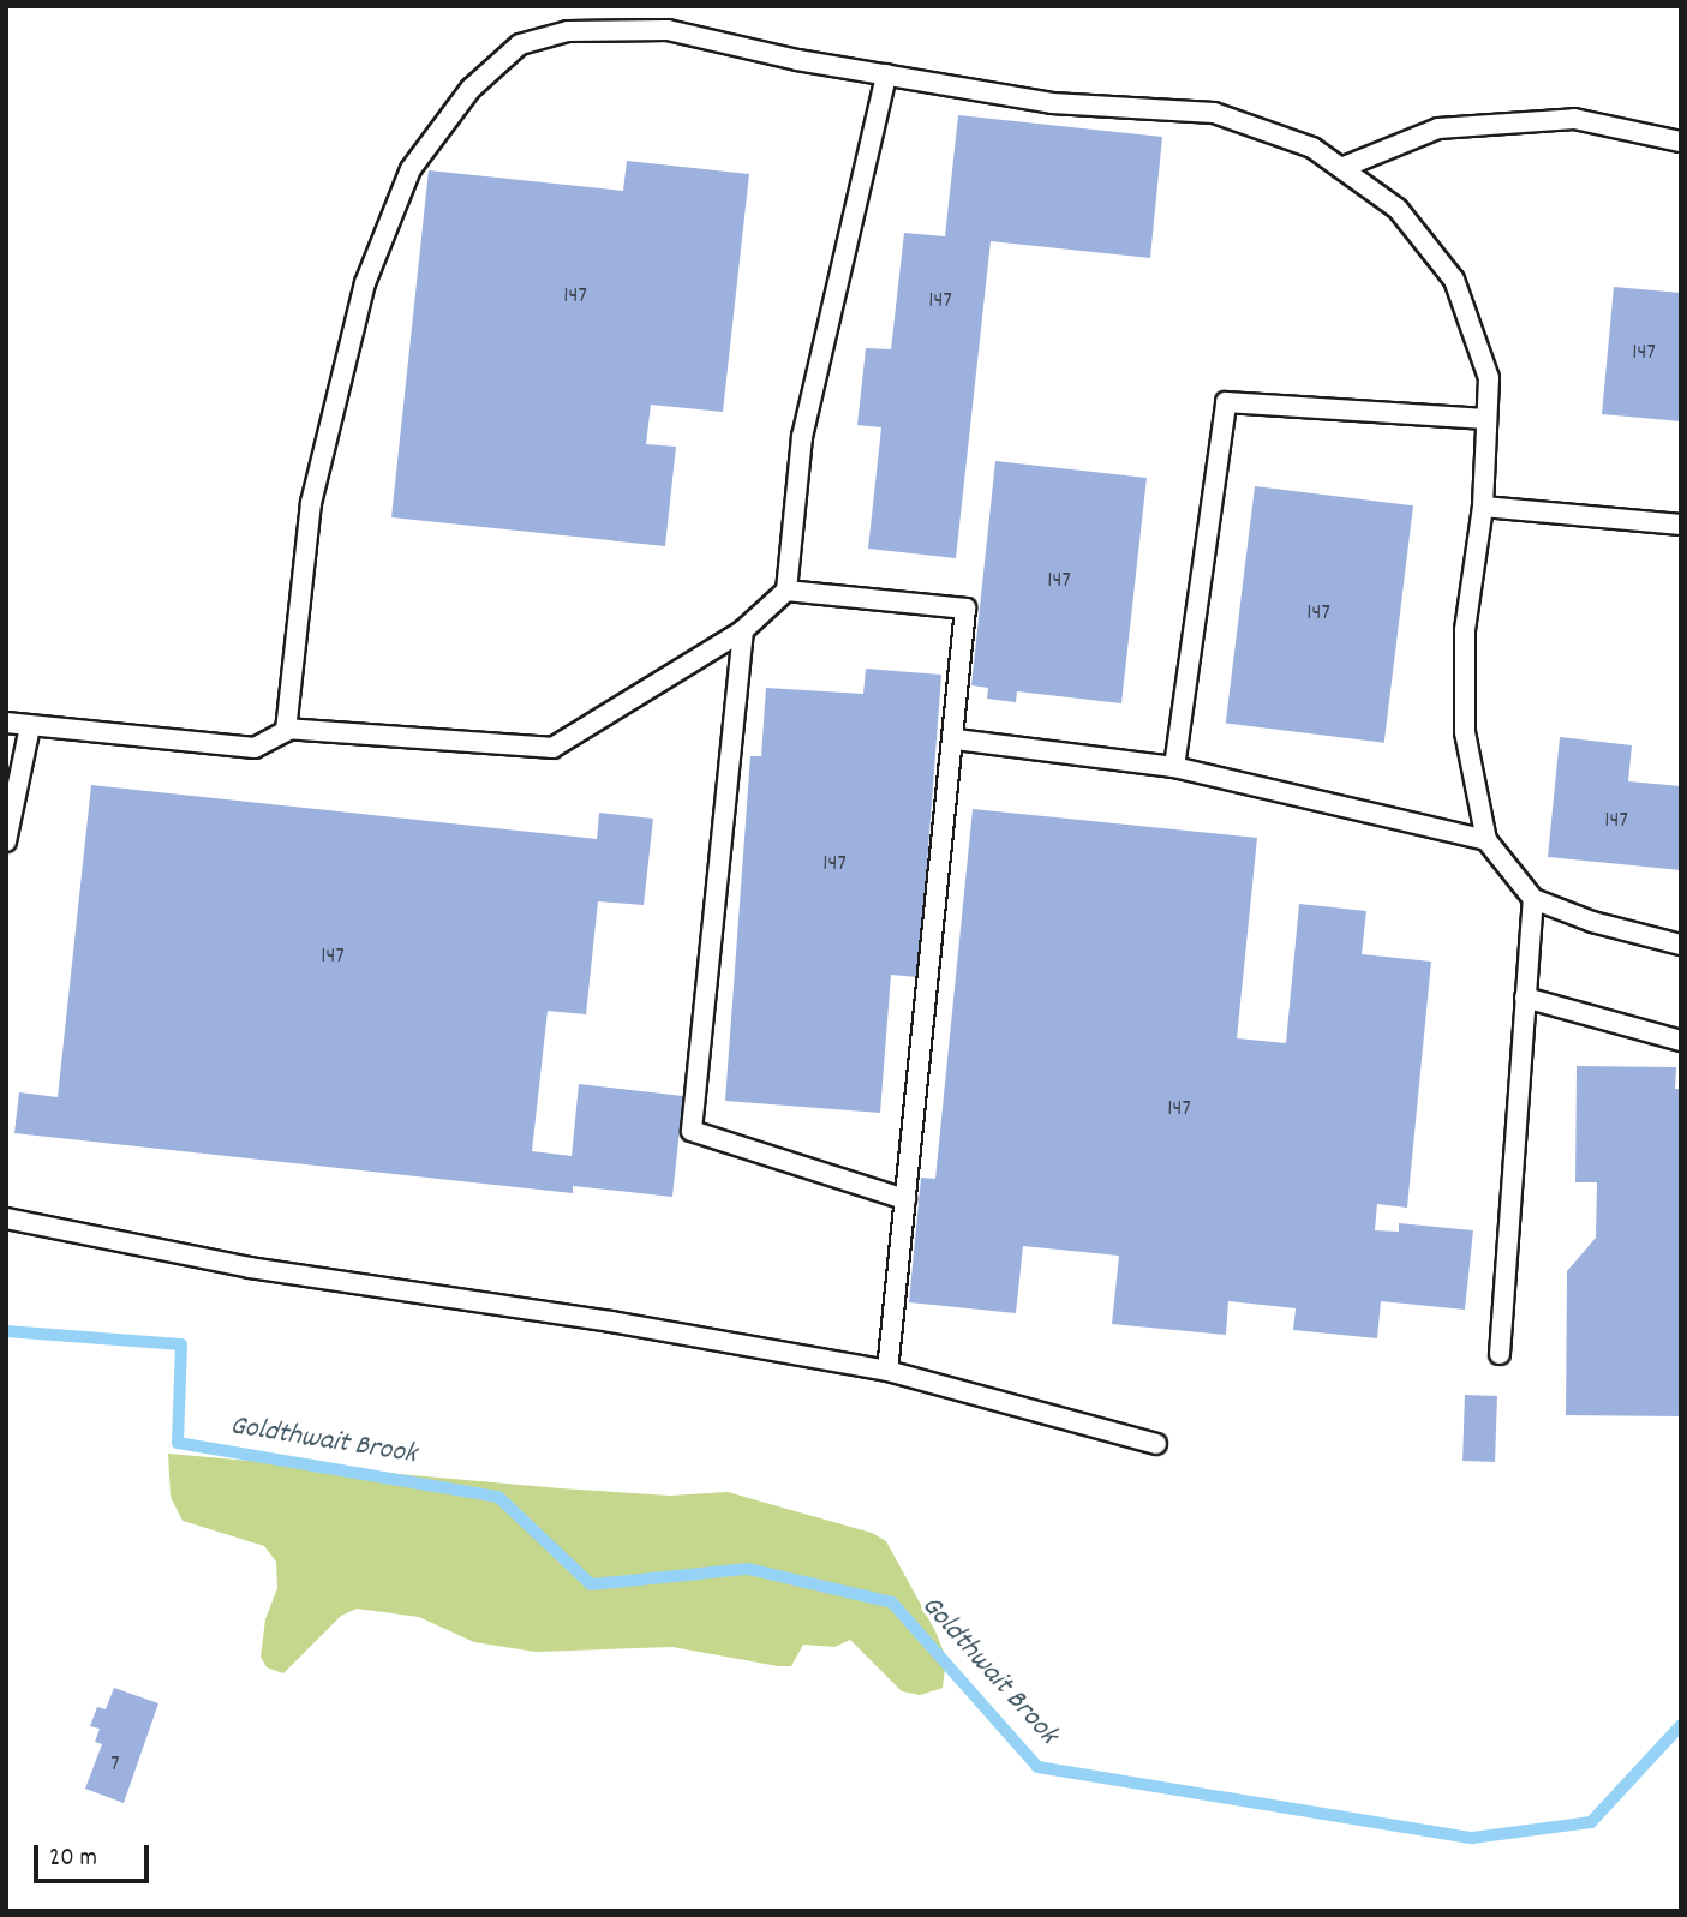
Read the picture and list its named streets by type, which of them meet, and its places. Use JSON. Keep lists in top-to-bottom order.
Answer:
{
  "water": ["Goldthwait Brook"],
  "house_numbers": [
    "147",
    "147",
    "147",
    "147",
    "147",
    "147",
    "147",
    "147",
    "147",
    "7"
  ],
  "scale_bar": "20 m"
}
